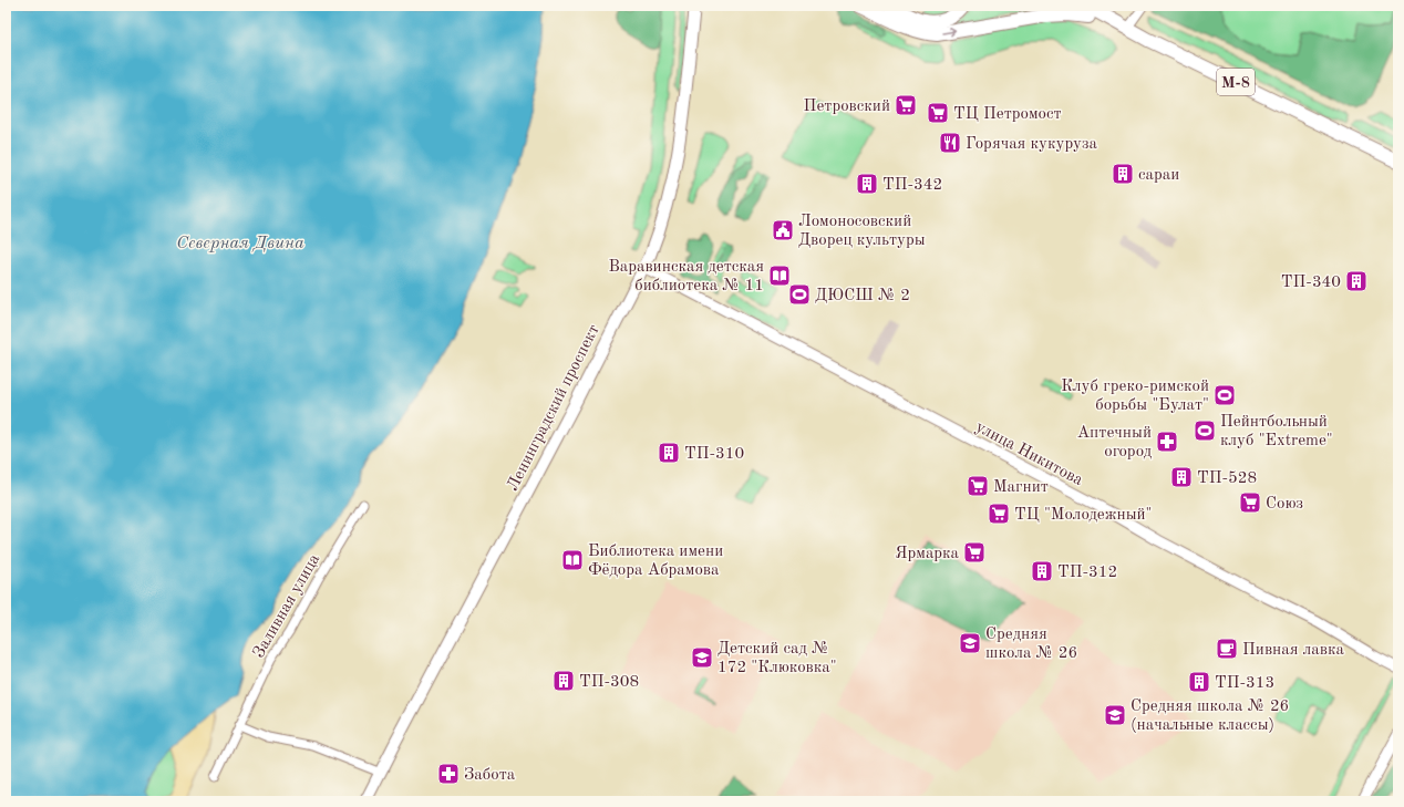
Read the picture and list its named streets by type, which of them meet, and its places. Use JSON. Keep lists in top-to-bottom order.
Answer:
{
  "streets": {
    "main road": ["М-8", "Ленинградский проспект"],
    "street": ["улица Никитова", "Заливная улица"]
  },
  "crossings": [
    ["Ленинградский проспект", "улица Никитова"]
  ],
  "water": ["Северная Двина"],
  "places": {
    "supermarket": [
      "Петровский",
      "ТЦ Петромост",
      "Магнит",
      "Союз",
      "ТЦ \"Молодежный\"",
      "Ярмарка"
    ],
    "restaurant": ["Горячая кукуруза"],
    "building": [
      "сараи",
      "ТП-342",
      "ТП-340",
      "ТП-310",
      "ТП-528",
      "ТП-312",
      "ТП-308",
      "ТП-313"
    ],
    "public building": ["Ломоносовский Дворец культуры"],
    "library": ["Варавинская детская библиотека № 11", "Библиотека имени Фёдора Абрамова"],
    "sports": ["ДЮСШ № 2", "Клуб греко-римской борьбы \"Булат\"", "Пейнтбольный клуб \"Extreme\""],
    "pharmacy": ["Аптечный огород", "Забота"],
    "school or university": ["Средняя школа № 26", "Детский сад № 172 \"Клюковка\"", "Средняя школа № 26 (начальные классы)"],
    "cafe": ["Пивная лавка"]
  }
}
